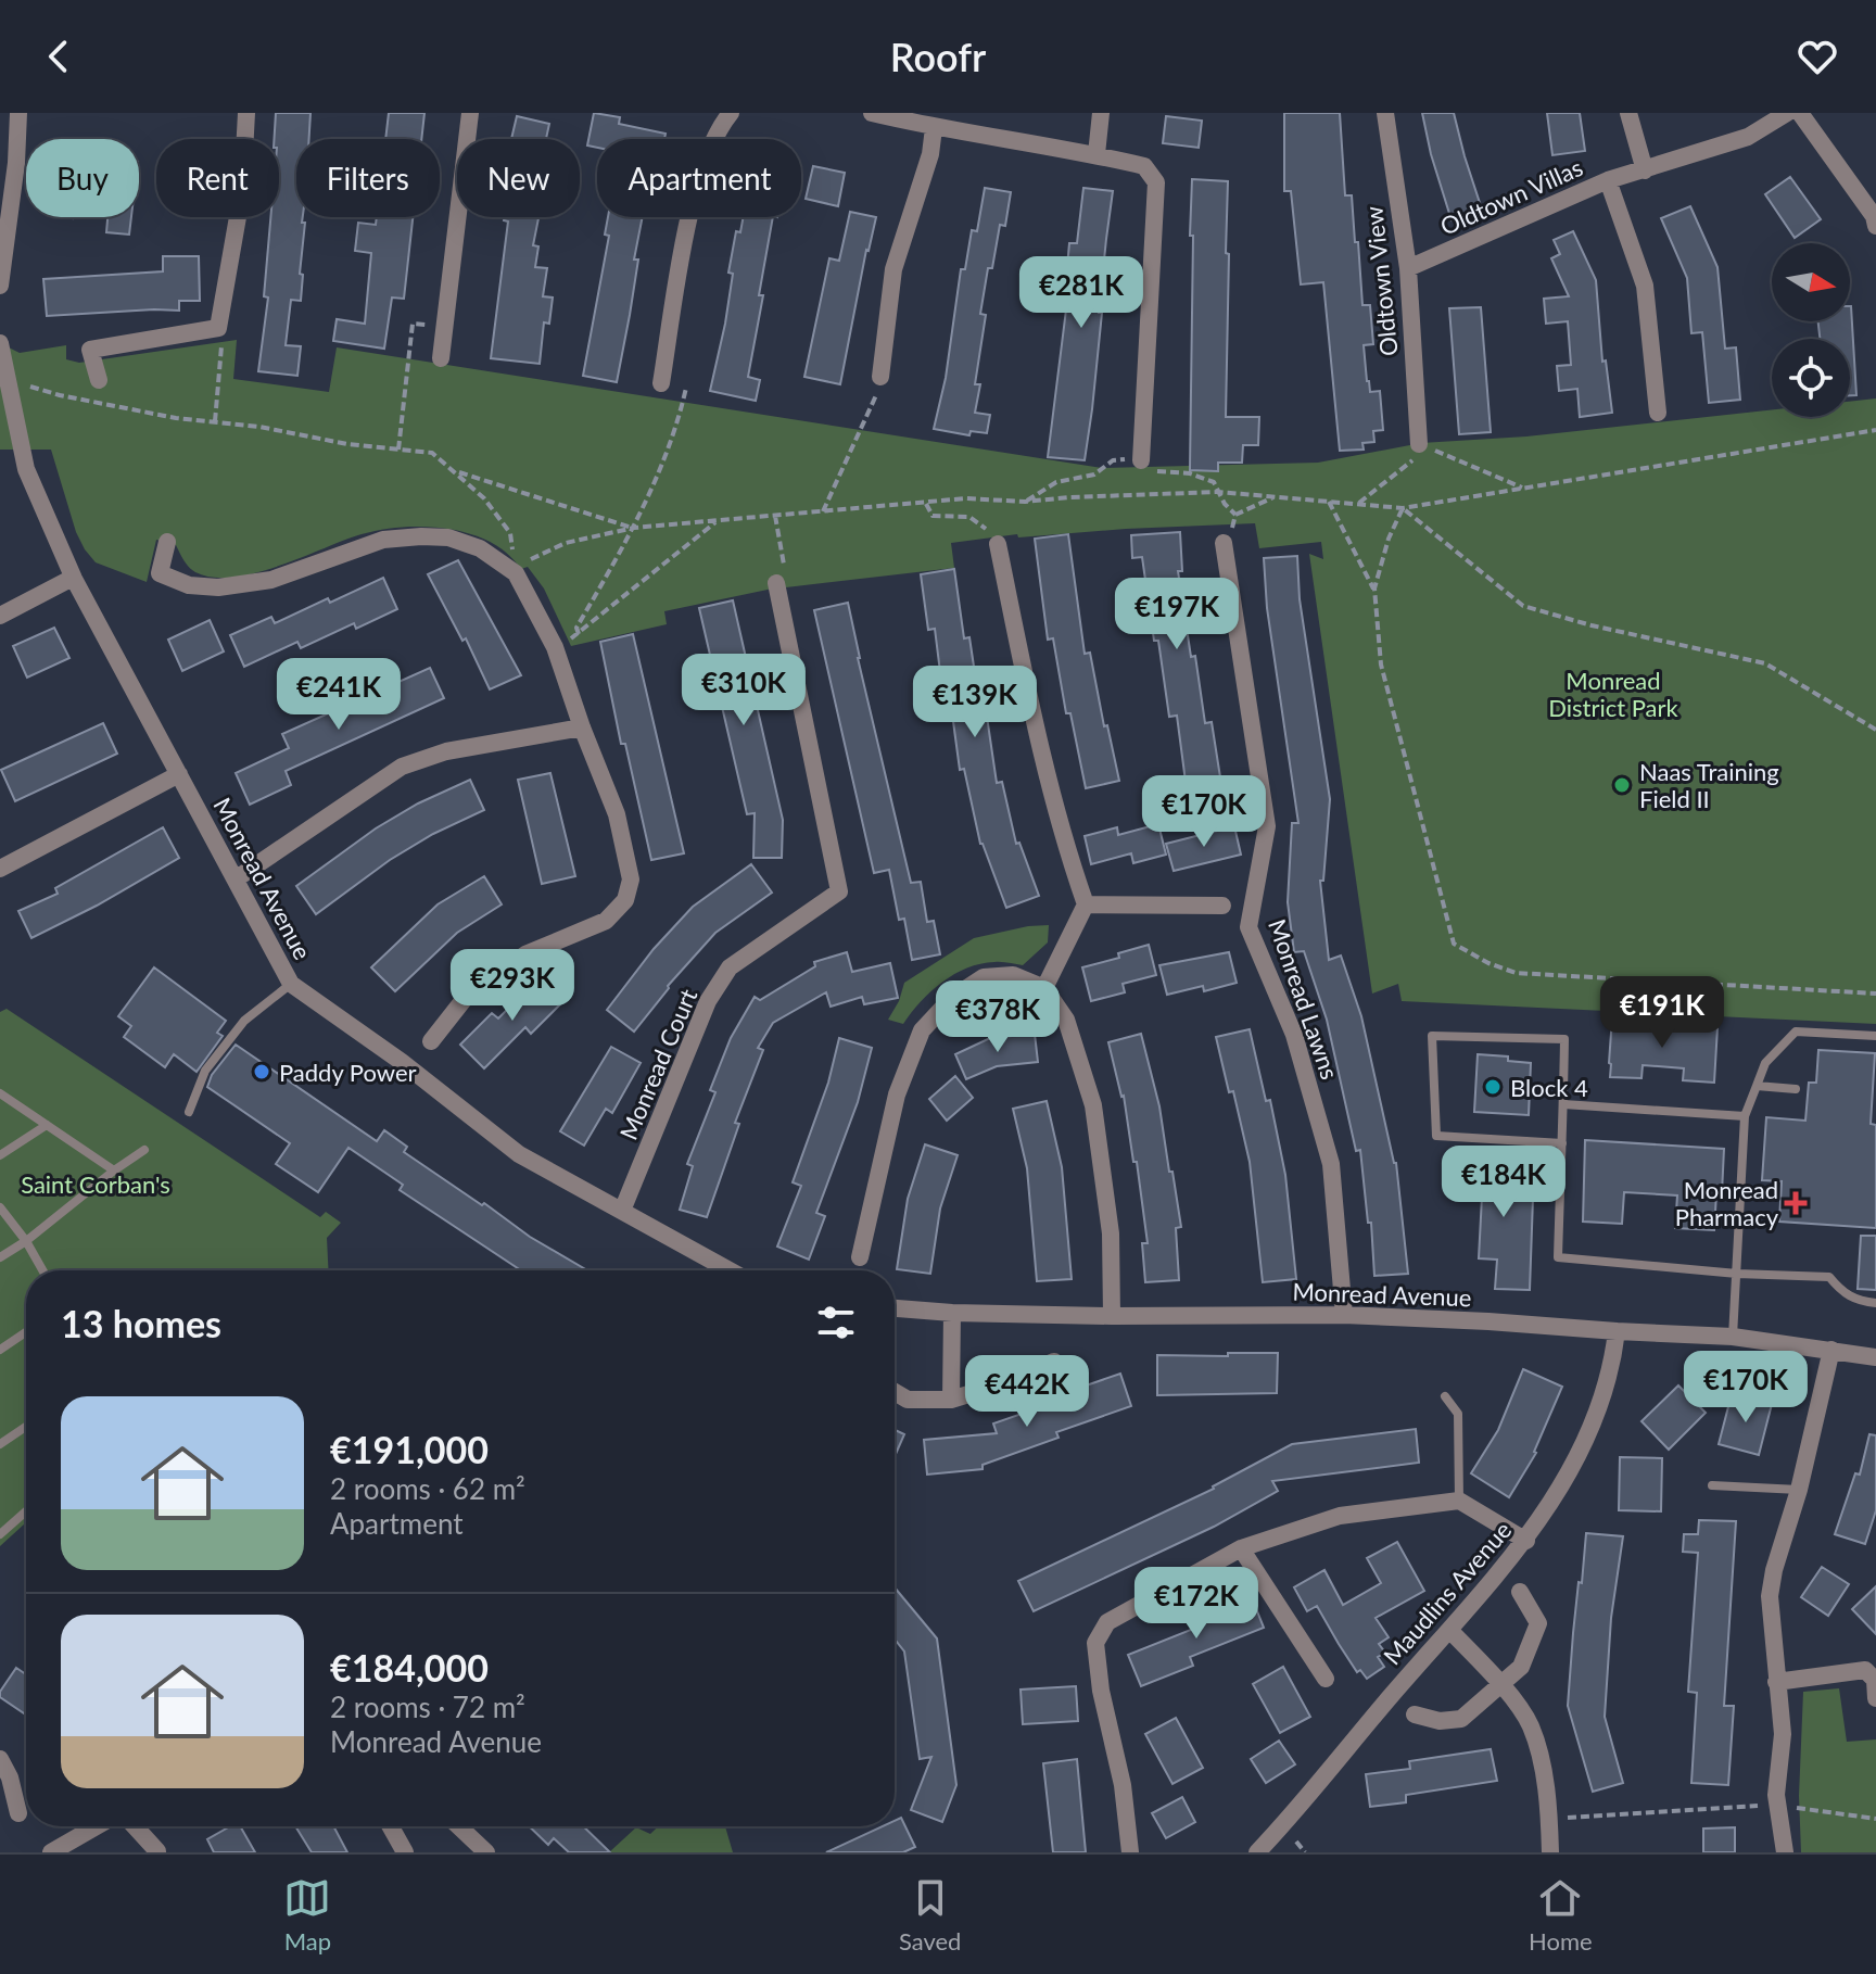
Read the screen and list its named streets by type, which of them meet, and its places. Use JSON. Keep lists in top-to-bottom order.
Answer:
{
  "streets": {
    "street": [
      "Oldtown Villas",
      "Oldtown View",
      "Monread Avenue",
      "Monread Lawns",
      "Monread Court",
      "Maudlins Avenue"
    ]
  },
  "crossings": [
    ["Oldtown Villas", "Oldtown View"],
    ["Monread Avenue", "Monread Lawns"],
    ["Monread Avenue", "Monread Court"],
    ["Monread Avenue", "Maudlins Avenue"]
  ],
  "parks": ["Monread District Park", "Saint Corban's"],
  "places": {
    "other": ["Naas Training Field II", "Paddy Power", "Block 4"],
    "health": ["Monread Pharmacy"]
  },
  "north": "right",
  "page": {
    "header": "Roofr",
    "chip": [
      "Buy",
      "Rent",
      "Filters",
      "New",
      "Apartment"
    ],
    "price": [
      "€281K",
      "€197K",
      "€310K",
      "€241K",
      "€139K",
      "€170K",
      "€293K",
      "€191K",
      "€378K",
      "€184K",
      "€170K",
      "€442K",
      "€172K"
    ],
    "heading": "13 homes",
    "list": [
      {
        "name": "€191,000",
        "note": "2 rooms · 62 m² · Apartment"
      },
      {
        "name": "€184,000",
        "note": "2 rooms · 72 m² · Monread Avenue"
      }
    ],
    "tabs": ["Map", "Saved", "Home"]
  }
}
